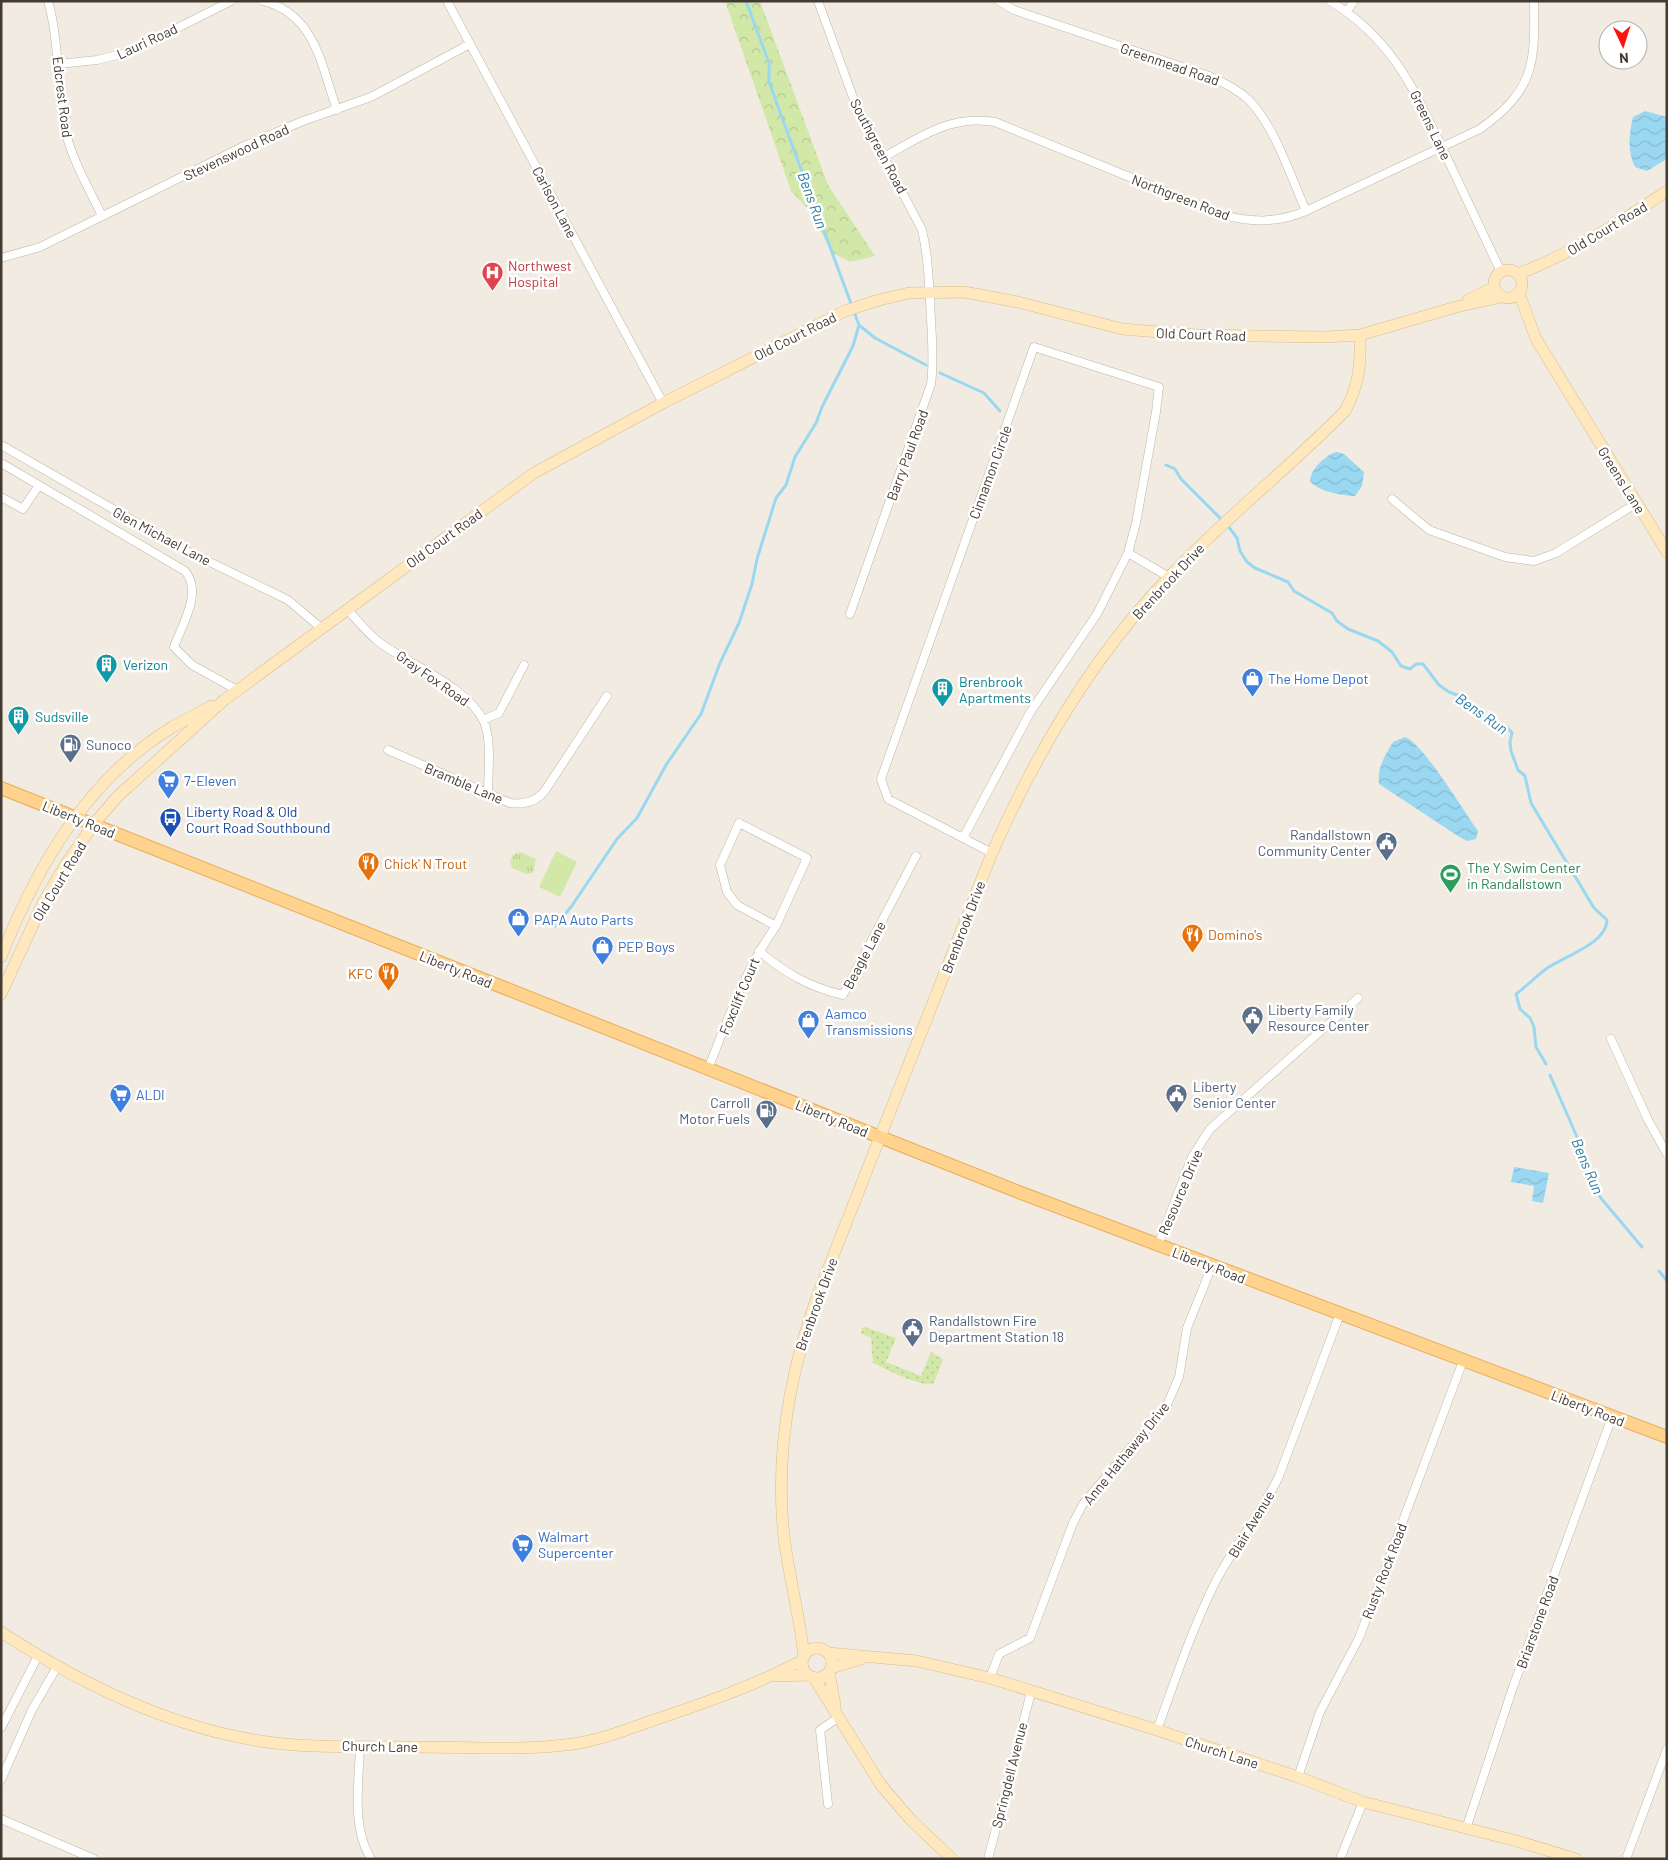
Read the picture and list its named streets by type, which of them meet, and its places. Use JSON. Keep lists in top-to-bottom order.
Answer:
{
  "streets": {
    "main road": [
      "Greens Lane",
      "Old Court Road",
      "Brenbrook Drive",
      "Liberty Road",
      "Church Lane"
    ],
    "street": [
      "Lauri Road",
      "Greenmead Road",
      "Edcrest Road",
      "Southgreen Road",
      "Stevenswood Road",
      "Northgreen Road",
      "Carlson Lane",
      "Barry Paul Road",
      "Cinnamon Circle",
      "Glen Michael Lane",
      "Gray Fox Road",
      "Bramble Lane",
      "Beagle Lane",
      "Foxcliff Court",
      "Resource Drive",
      "Anne Hathaway Drive",
      "Blair Avenue",
      "Rusty Rock Road",
      "Briarstone Road",
      "Springdell Avenue"
    ]
  },
  "crossings": [
    ["Lauri Road", "Edcrest Road"],
    ["Greenmead Road", "Northgreen Road"],
    ["Edcrest Road", "Stevenswood Road"],
    ["Greens Lane", "Northgreen Road"],
    ["Greens Lane", "Old Court Road"],
    ["Southgreen Road", "Northgreen Road"],
    ["Southgreen Road", "Old Court Road"],
    ["Southgreen Road", "Barry Paul Road"],
    ["Stevenswood Road", "Carlson Lane"],
    ["Carlson Lane", "Old Court Road"],
    ["Old Court Road", "Barry Paul Road"],
    ["Old Court Road", "Glen Michael Lane"],
    ["Old Court Road", "Brenbrook Drive"],
    ["Old Court Road", "Gray Fox Road"],
    ["Old Court Road", "Liberty Road"],
    ["Cinnamon Circle", "Brenbrook Drive"],
    ["Brenbrook Drive", "Liberty Road"],
    ["Brenbrook Drive", "Church Lane"],
    ["Gray Fox Road", "Bramble Lane"],
    ["Liberty Road", "Foxcliff Court"],
    ["Liberty Road", "Resource Drive"],
    ["Liberty Road", "Anne Hathaway Drive"],
    ["Liberty Road", "Blair Avenue"],
    ["Liberty Road", "Rusty Rock Road"],
    ["Liberty Road", "Briarstone Road"],
    ["Beagle Lane", "Foxcliff Court"],
    ["Anne Hathaway Drive", "Church Lane"],
    ["Blair Avenue", "Church Lane"],
    ["Rusty Rock Road", "Church Lane"],
    ["Briarstone Road", "Church Lane"],
    ["Church Lane", "Springdell Avenue"]
  ],
  "water": ["Bens Run"],
  "places": {
    "hospital": ["Northwest Hospital"],
    "building": ["Verizon", "Brenbrook Apartments", "Sudsville"],
    "shop": [
      "The Home Depot",
      "PAPA Auto Parts",
      "PEP Boys",
      "Aamco Transmissions"
    ],
    "fuel station": ["Sunoco", "Carroll Motor Fuels"],
    "supermarket": ["7-Eleven", "ALDI", "Walmart Supercenter"],
    "bus stop": ["Liberty Road & Old Court Road Southbound"],
    "public building": [
      "Randallstown Community Center",
      "Liberty Family Resource Center",
      "Liberty Senior Center",
      "Randallstown Fire Department Station 18"
    ],
    "restaurant": ["Chick' N Trout", "Domino's", "KFC"],
    "sports": ["The Y Swim Center in Randallstown"]
  },
  "north": "bottom"
}
